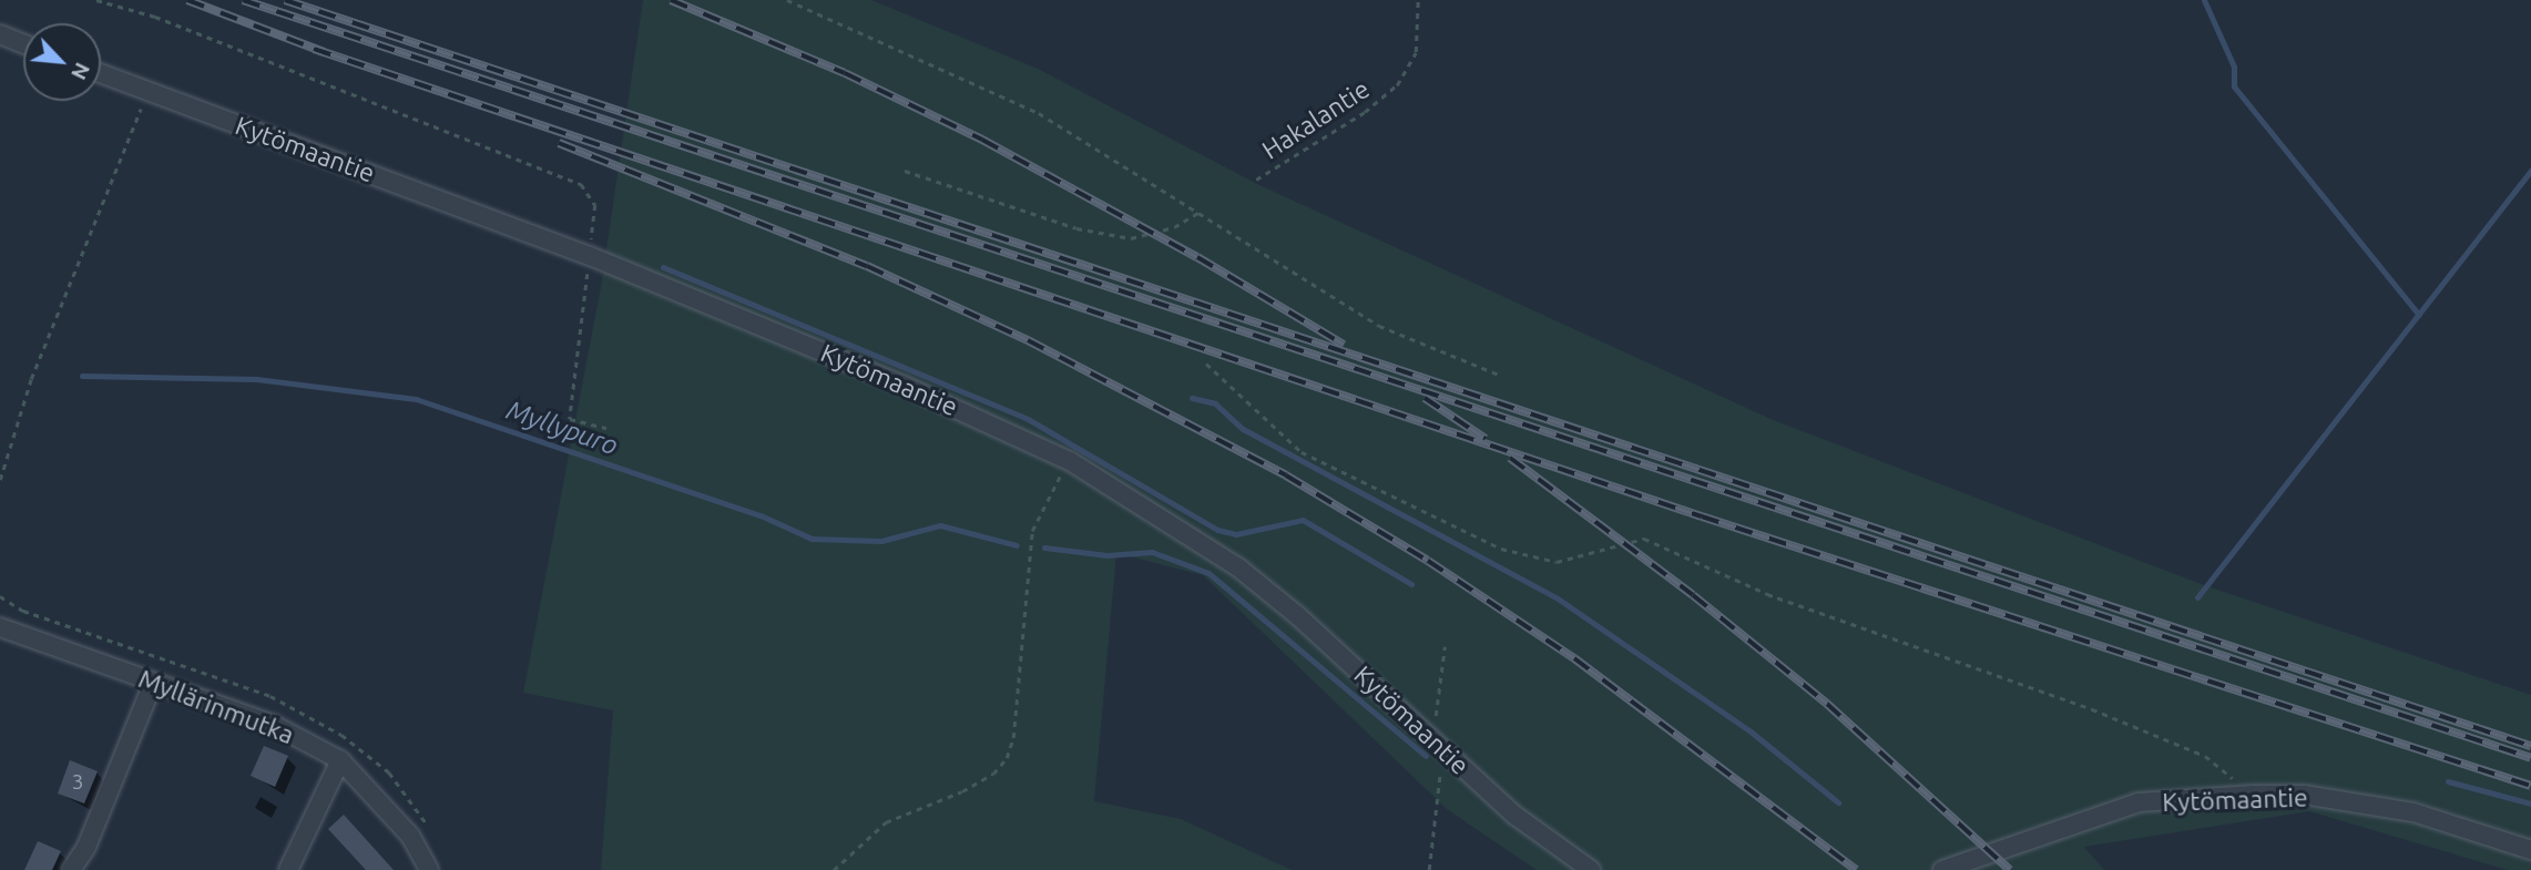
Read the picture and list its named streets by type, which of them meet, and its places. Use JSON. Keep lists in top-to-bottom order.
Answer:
{
  "streets": {
    "street": ["Kytömaantie", "Myllärinmutka"],
    "path": ["Hakalantie"]
  },
  "water": ["Myllypuro"],
  "house_numbers": ["3"],
  "north": "bottom right"
}
